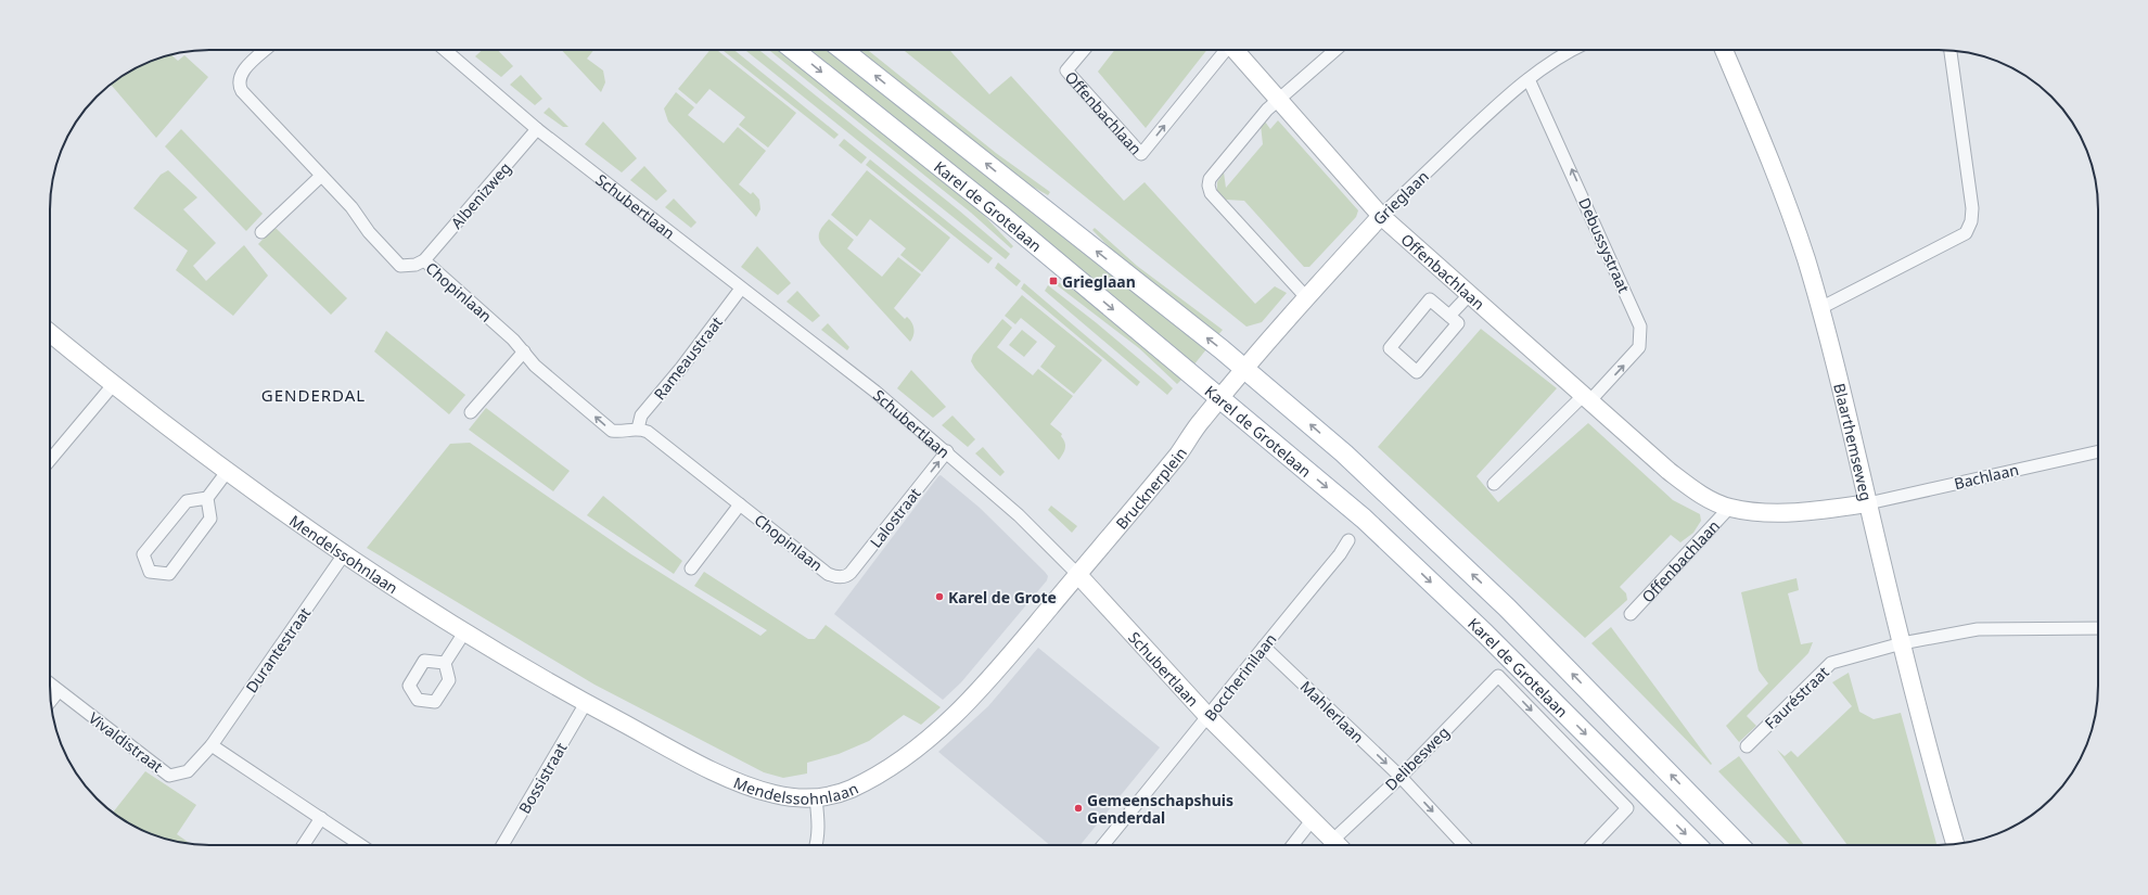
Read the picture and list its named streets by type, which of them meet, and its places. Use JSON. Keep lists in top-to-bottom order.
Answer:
{
  "streets": {
    "main road": ["Karel de Grotelaan"],
    "street": [
      "Offenbachlaan",
      "Albenizweg",
      "Grieglaan",
      "Schubertlaan",
      "Debussystraat",
      "Chopinlaan",
      "Rameaustraat",
      "Blaarthemseweg",
      "Bachlaan",
      "Brucknerplein",
      "Lalostraat",
      "Mendelssohnlaan",
      "Durantestraat",
      "Boccherinilaan",
      "Fauréstraat",
      "Mahlerlaan",
      "Vivaldistraat",
      "Delibesweg",
      "Bossistraat"
    ]
  },
  "crossings": [
    ["Offenbachlaan", "Grieglaan"],
    ["Offenbachlaan", "Debussystraat"],
    ["Offenbachlaan", "Blaarthemseweg"],
    ["Offenbachlaan", "Bachlaan"],
    ["Albenizweg", "Schubertlaan"],
    ["Albenizweg", "Chopinlaan"],
    ["Grieglaan", "Karel de Grotelaan"],
    ["Grieglaan", "Debussystraat"],
    ["Grieglaan", "Brucknerplein"],
    ["Schubertlaan", "Rameaustraat"],
    ["Schubertlaan", "Brucknerplein"],
    ["Schubertlaan", "Lalostraat"],
    ["Schubertlaan", "Mendelssohnlaan"],
    ["Schubertlaan", "Boccherinilaan"],
    ["Schubertlaan", "Delibesweg"],
    ["Karel de Grotelaan", "Brucknerplein"],
    ["Karel de Grotelaan", "Delibesweg"],
    ["Chopinlaan", "Rameaustraat"],
    ["Chopinlaan", "Lalostraat"],
    ["Blaarthemseweg", "Bachlaan"],
    ["Blaarthemseweg", "Fauréstraat"],
    ["Brucknerplein", "Mendelssohnlaan"],
    ["Mendelssohnlaan", "Durantestraat"],
    ["Mendelssohnlaan", "Bossistraat"],
    ["Durantestraat", "Vivaldistraat"],
    ["Boccherinilaan", "Mahlerlaan"],
    ["Mahlerlaan", "Delibesweg"]
  ],
  "one_way": ["Debussystraat", "Lalostraat", "Mahlerlaan"],
  "districts": ["GENDERDAL"],
  "places": {
    "transit": ["Grieglaan"],
    "other": ["Karel de Grote", "Gemeenschapshuis Genderdal"]
  }
}
